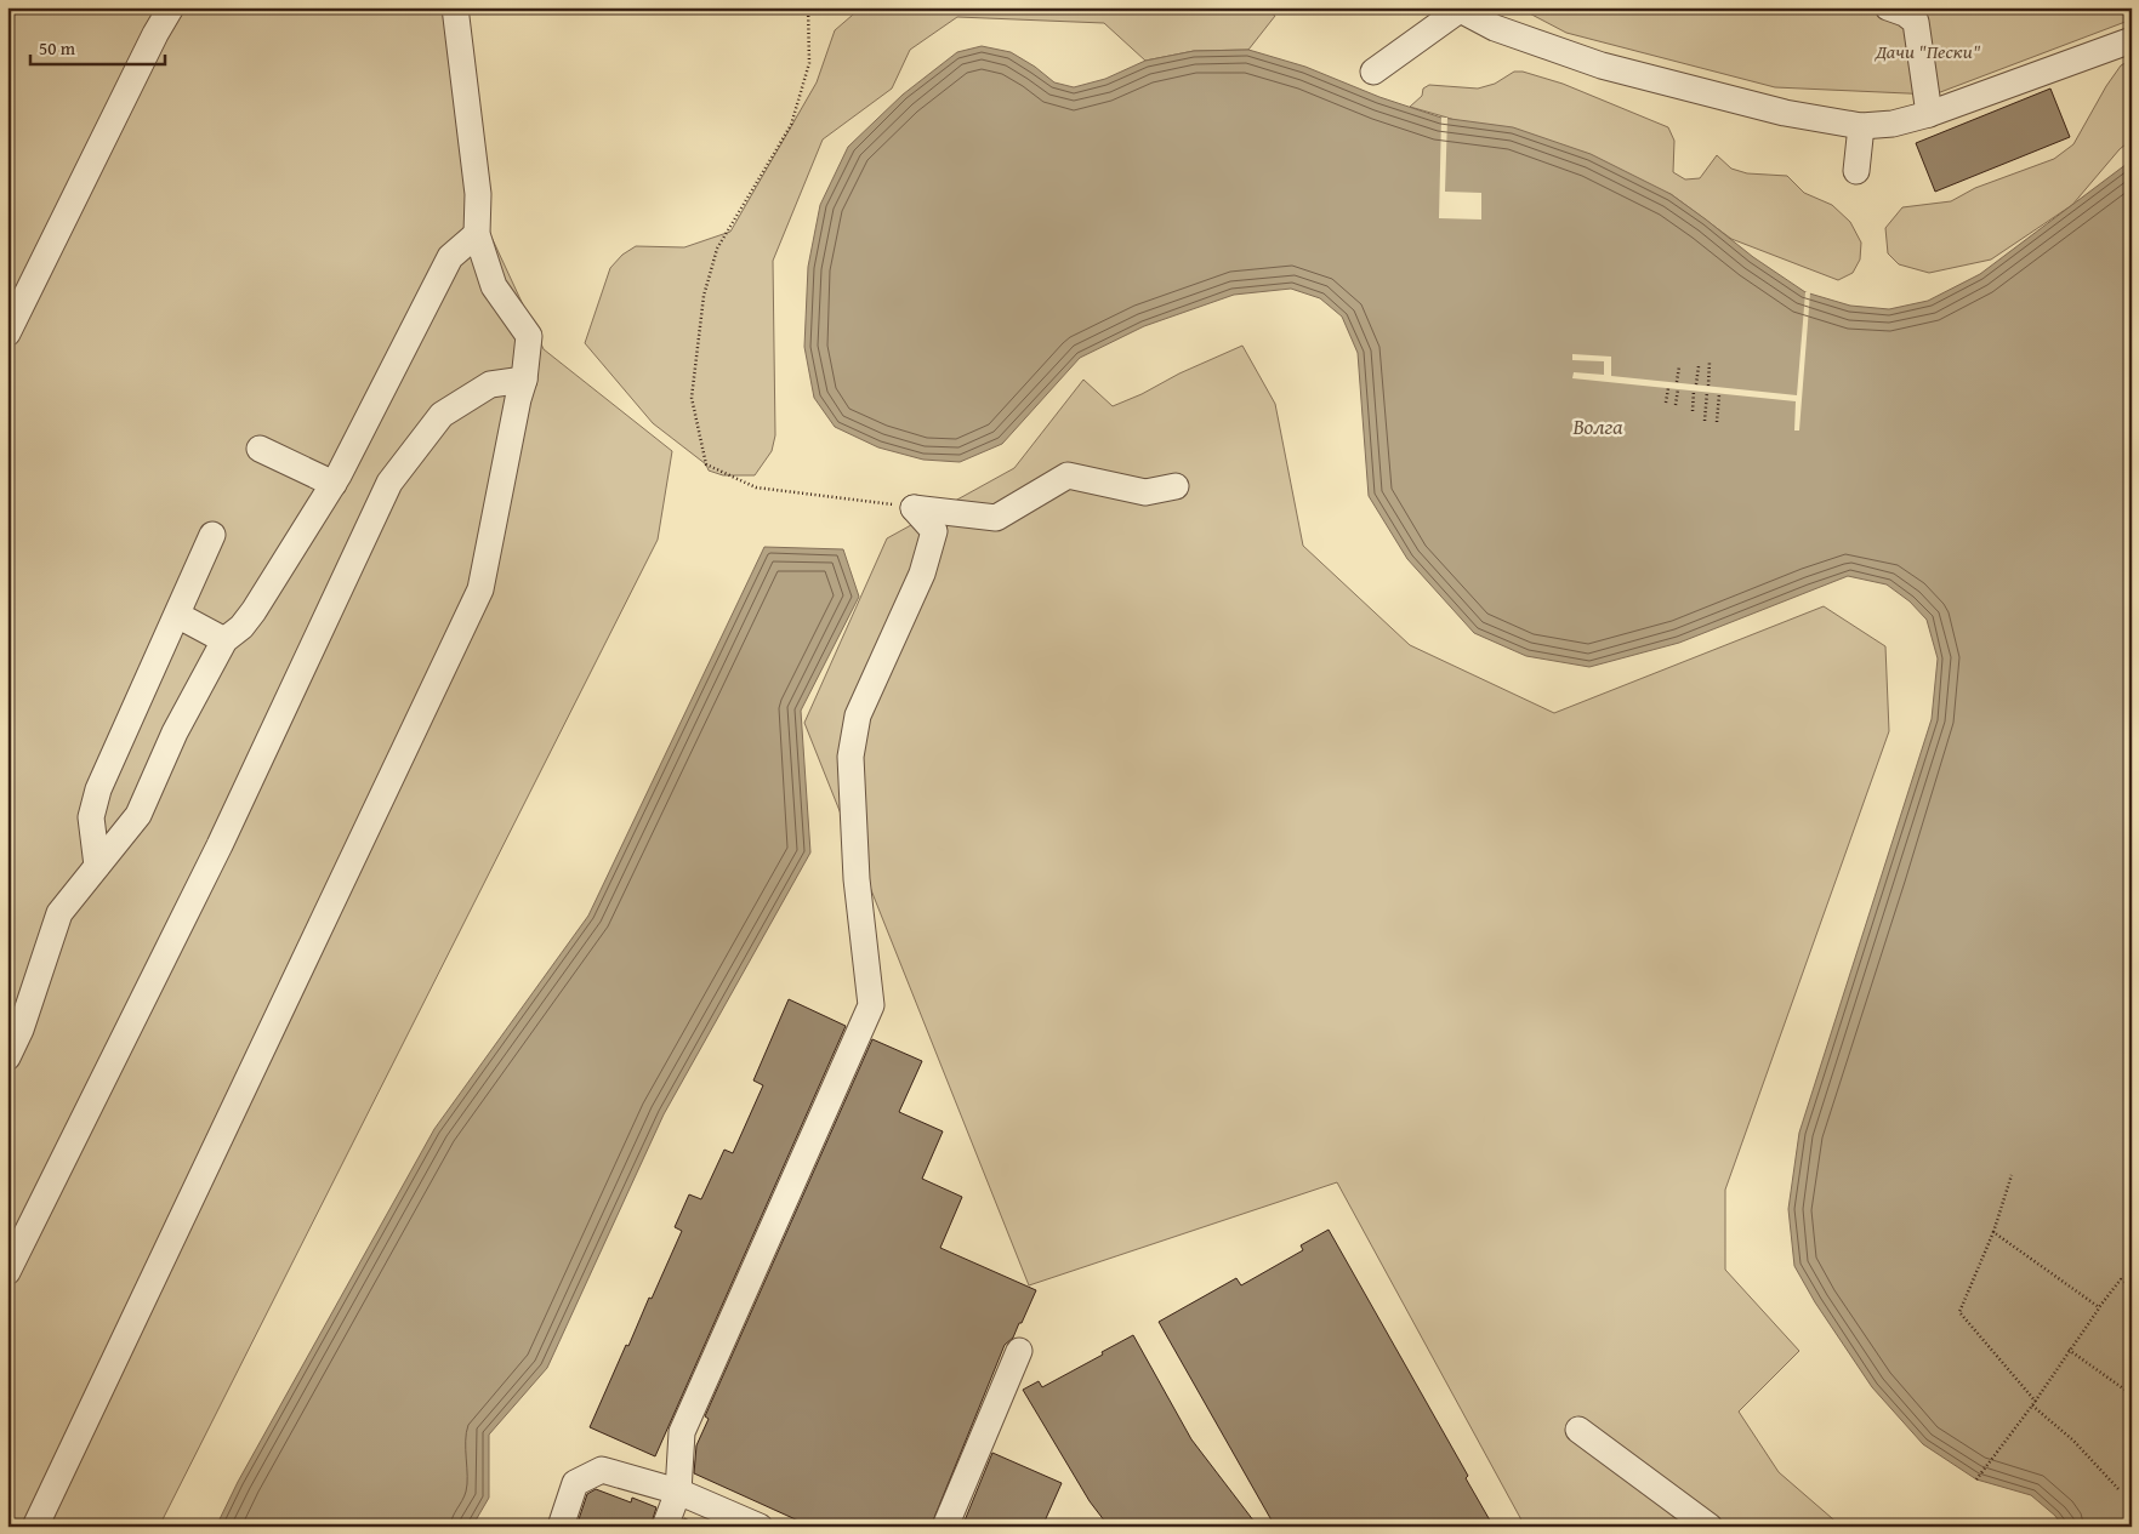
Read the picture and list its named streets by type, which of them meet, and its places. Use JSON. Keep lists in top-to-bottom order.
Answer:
{
  "water": ["Волга"],
  "parks": ["Дачи \"Пески\""],
  "scale_bar": "50 m"
}
